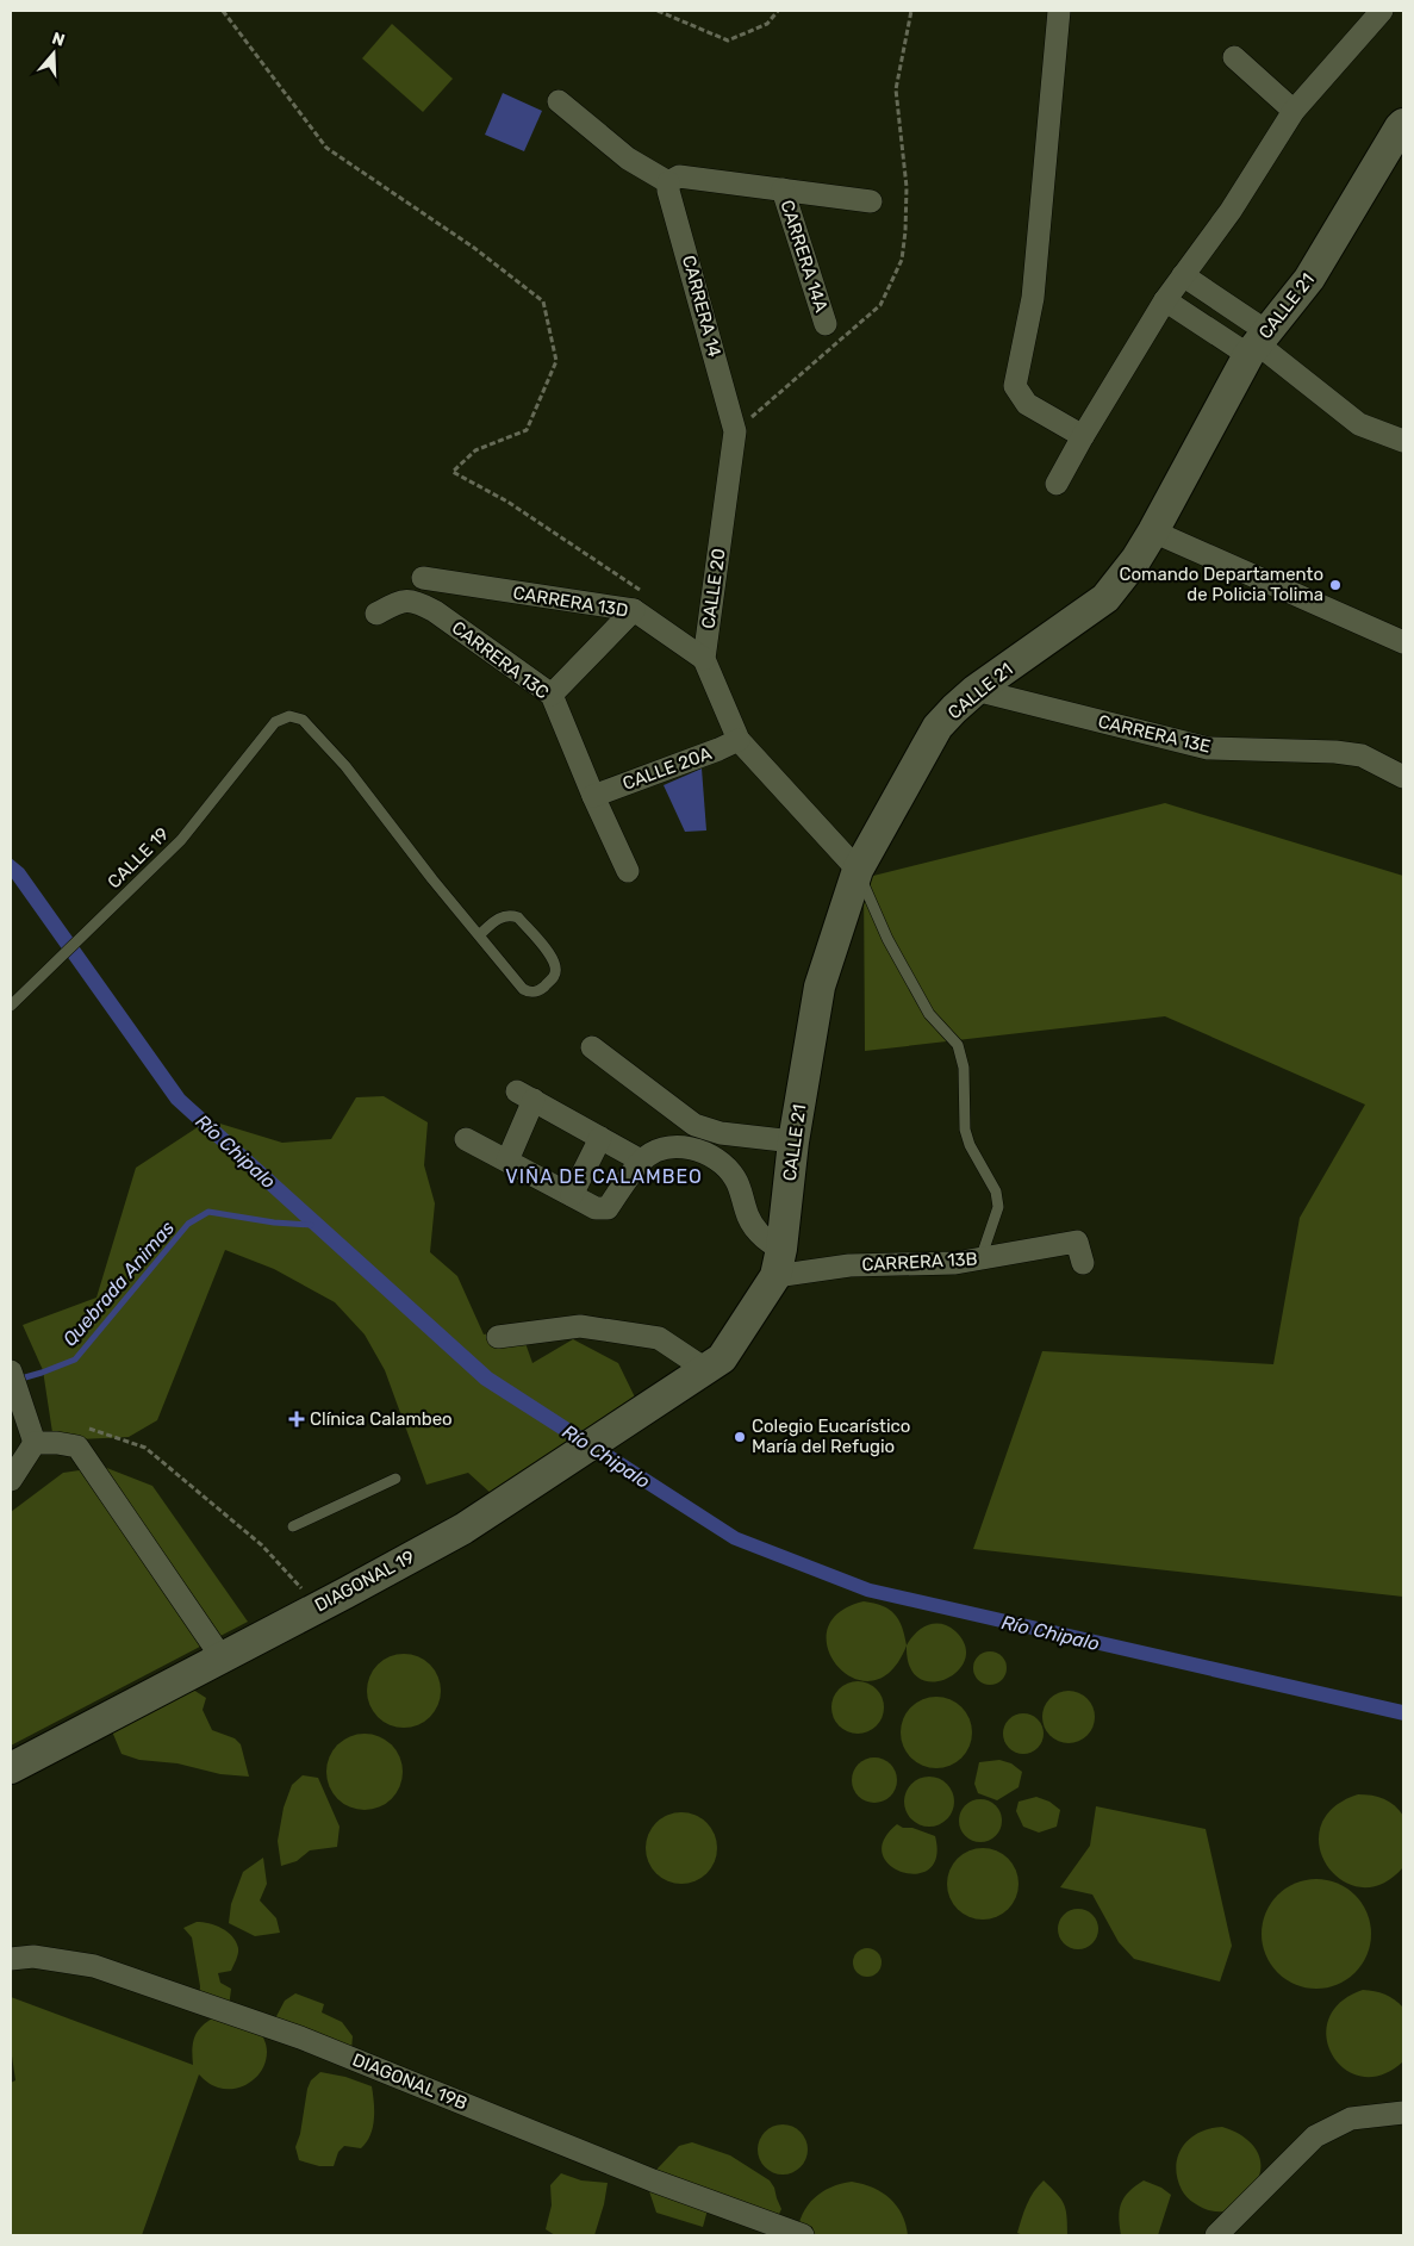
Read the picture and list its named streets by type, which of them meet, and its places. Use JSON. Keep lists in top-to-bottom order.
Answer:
{
  "streets": {
    "street": [
      "CARRERA 14A",
      "CARRERA 14",
      "CALLE 21",
      "CALLE 20",
      "CARRERA 13D",
      "CARRERA 13C",
      "CARRERA 13E",
      "CALLE 20A",
      "CARRERA 13B",
      "DIAGONAL 19",
      "DIAGONAL 19B"
    ],
    "lane": ["CALLE 19"]
  },
  "crossings": [
    ["CARRERA 14", "CALLE 20"],
    ["CALLE 21", "CARRERA 13E"],
    ["CALLE 21", "CARRERA 13B"],
    ["CALLE 21", "DIAGONAL 19"],
    ["CALLE 20", "CARRERA 13D"],
    ["CARRERA 13C", "CALLE 20A"]
  ],
  "districts": ["VIÑA DE CALAMBEO"],
  "water": ["Río Chipalo", "Quebrada Animas"],
  "places": {
    "other": ["Comando Departamento de Policia Tolima", "Colegio Eucarístico María del Refugio"],
    "health": ["Clínica Calambeo"]
  },
  "north": "top"
}
